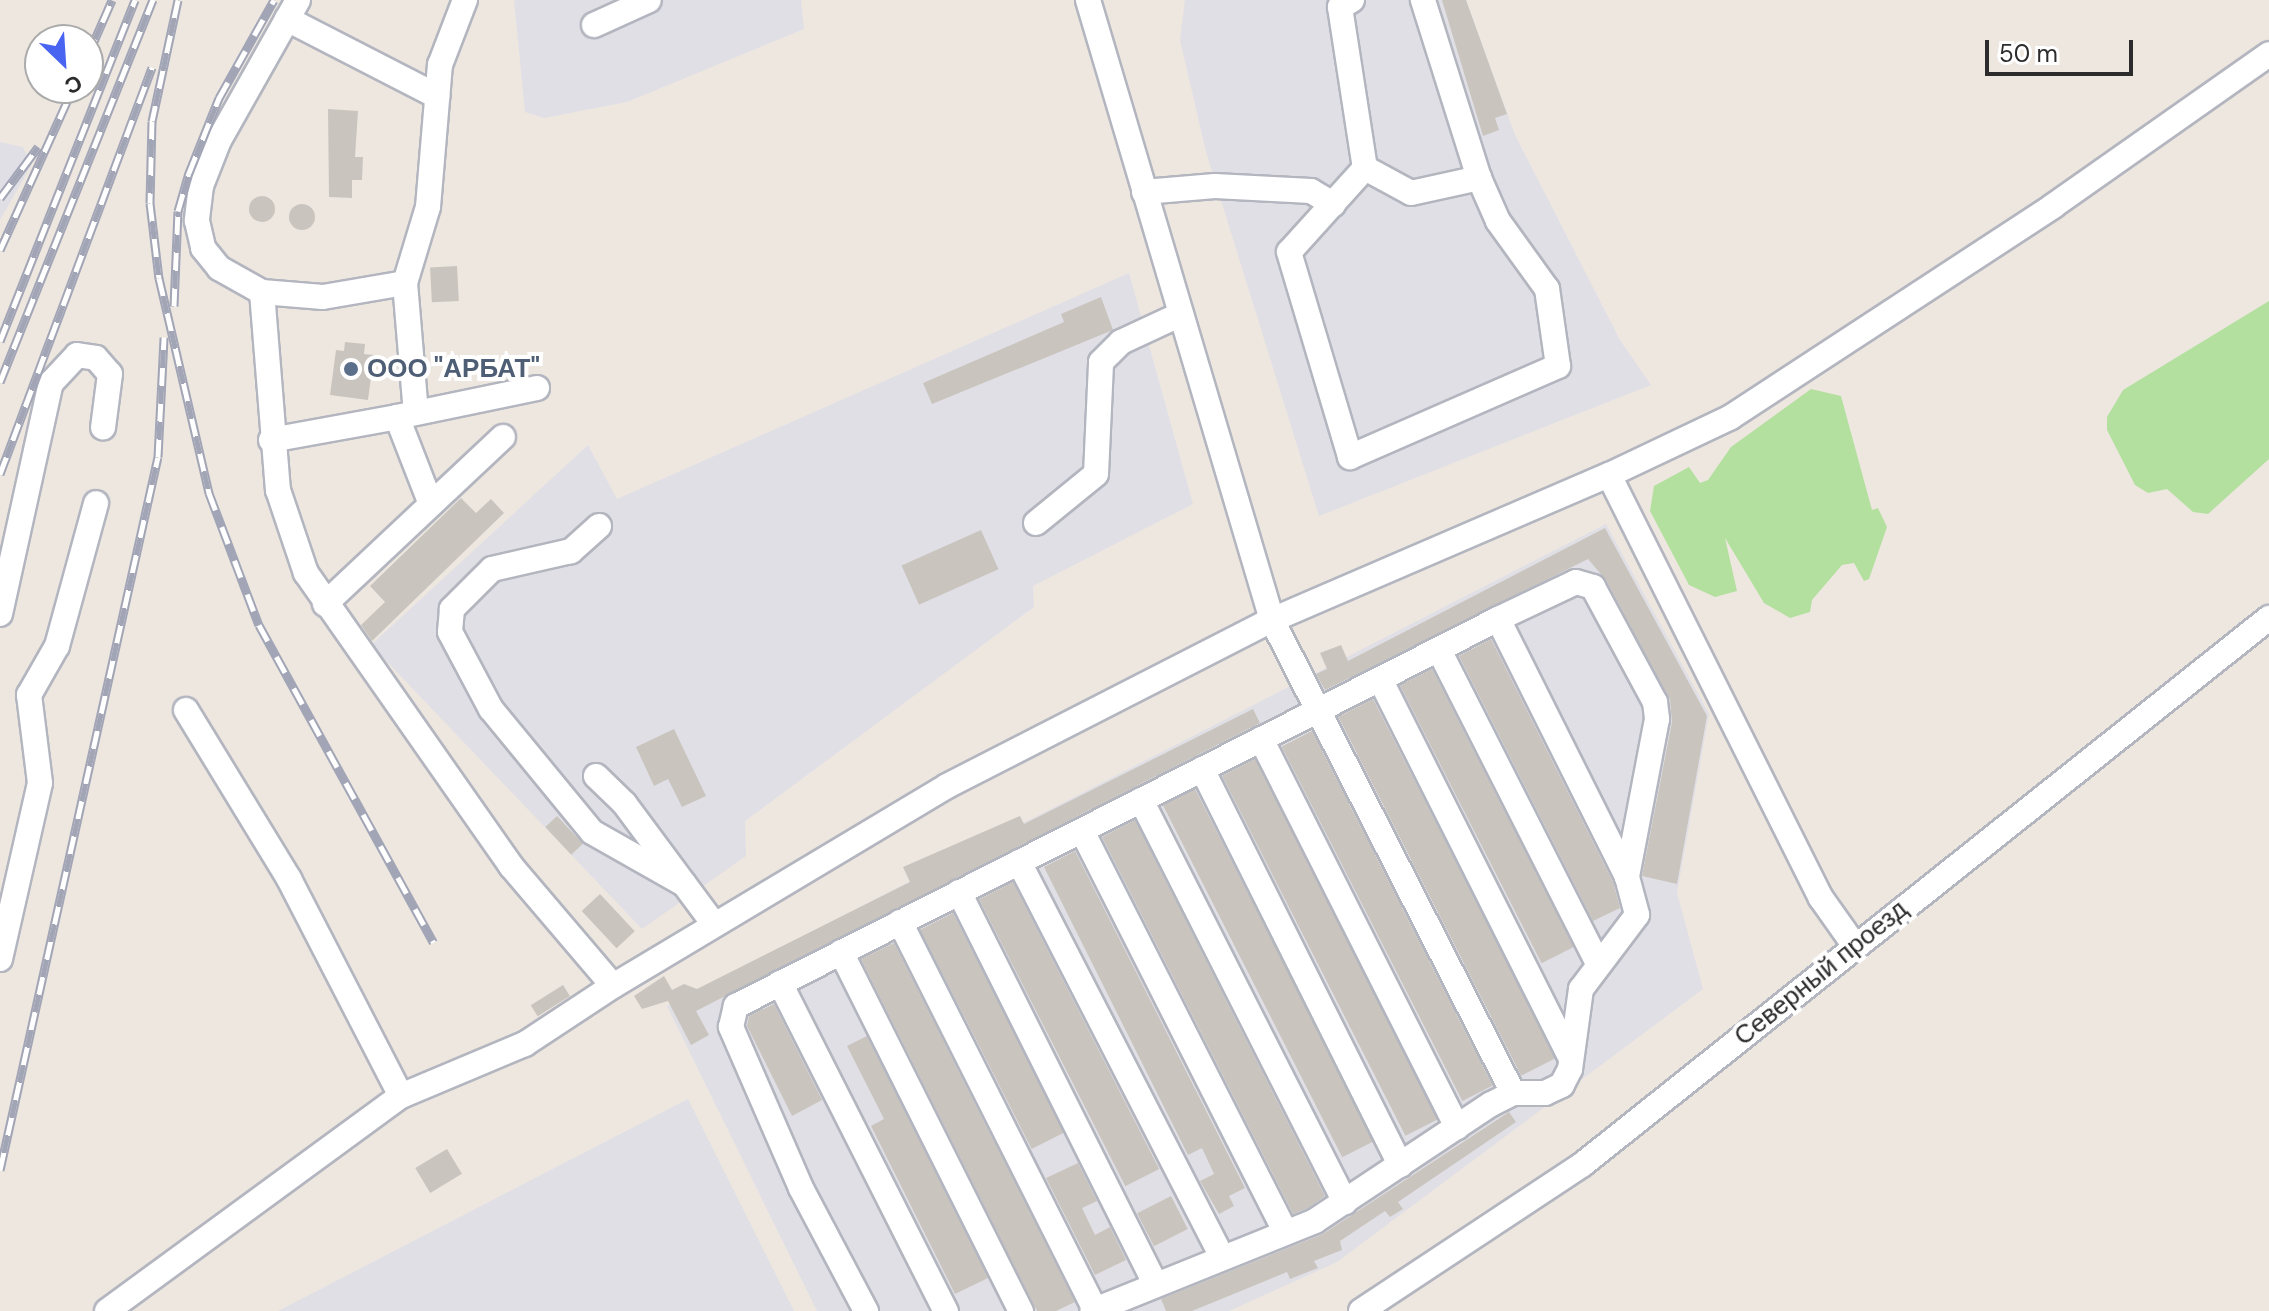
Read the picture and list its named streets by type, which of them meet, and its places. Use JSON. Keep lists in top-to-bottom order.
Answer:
{
  "streets": {
    "street": ["Северный проезд"]
  },
  "places": ["ООО \"АРБАТ\""],
  "scale_bar": "50 m",
  "north": "bottom right"
}
